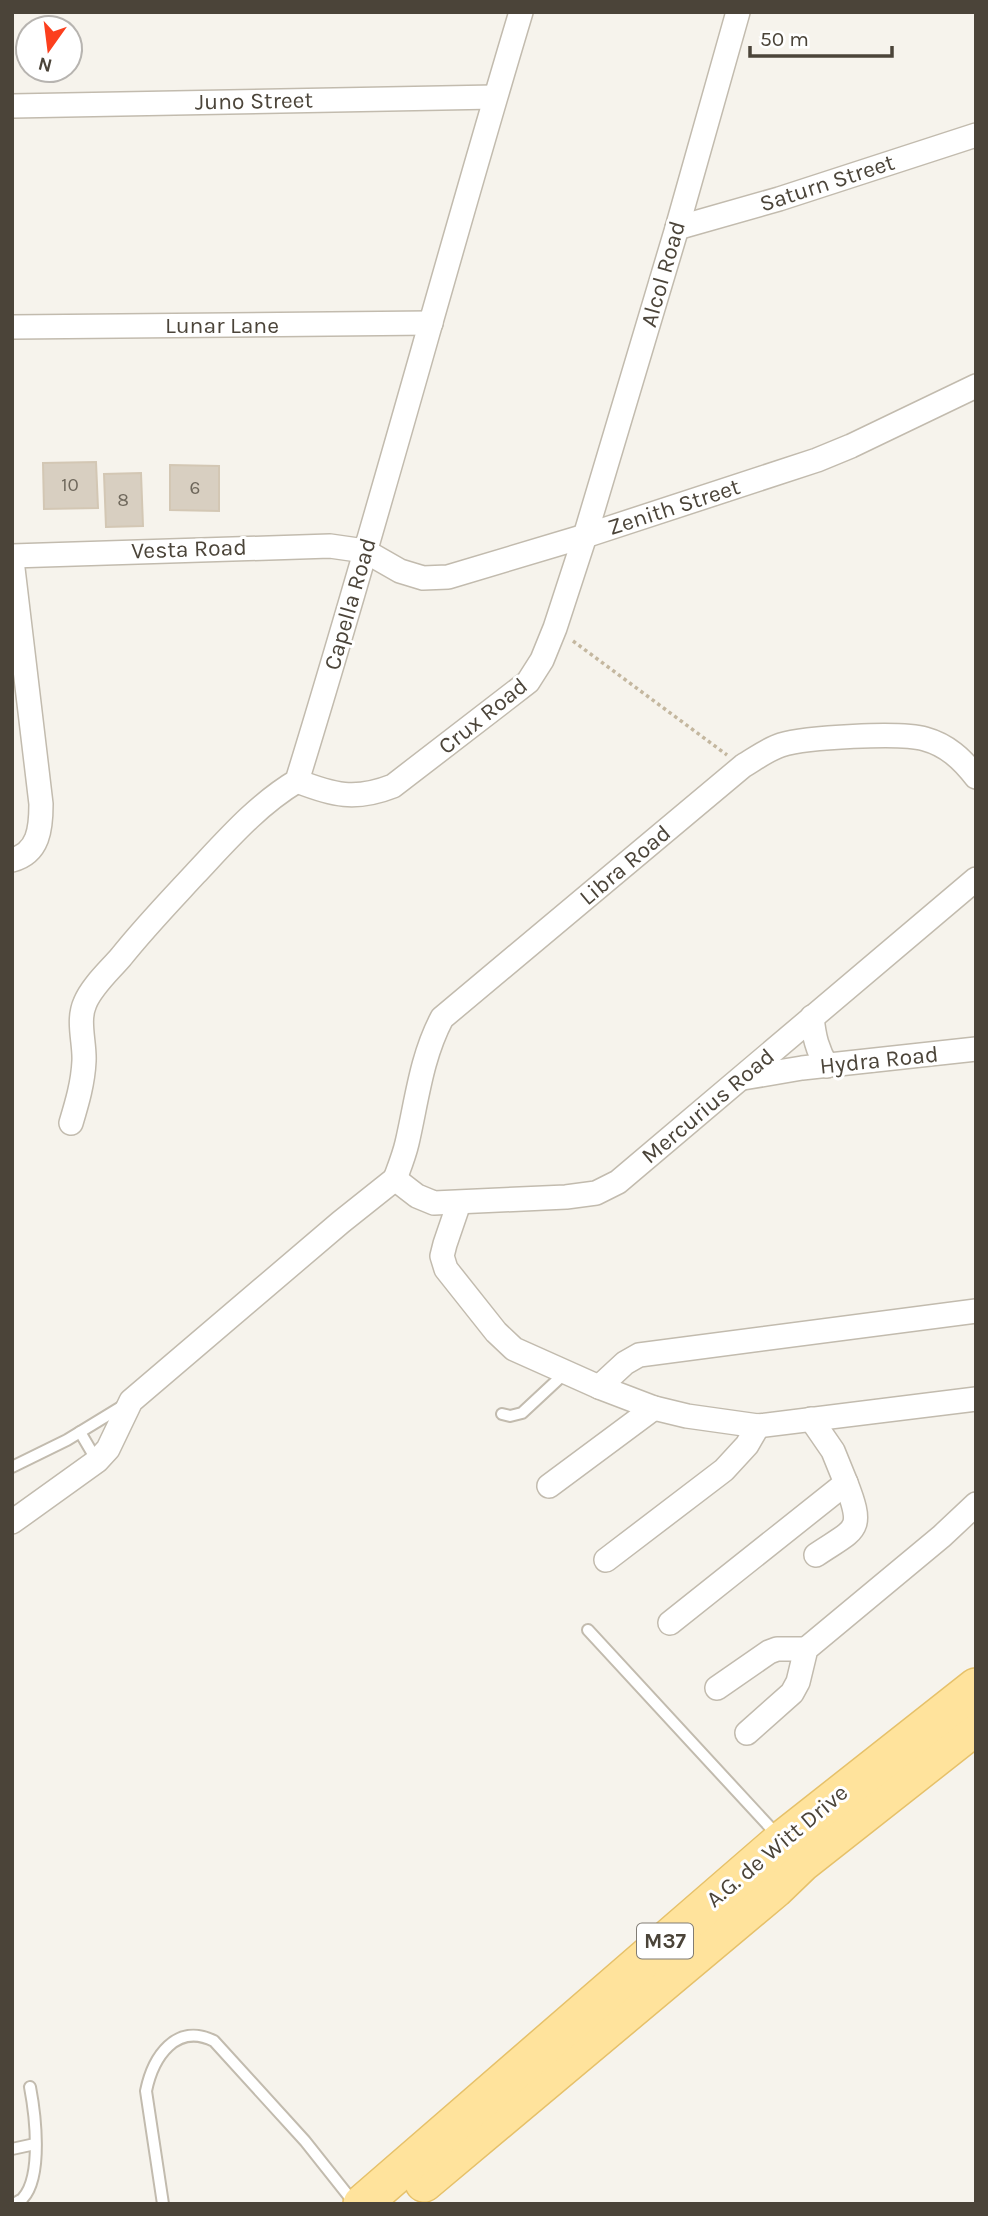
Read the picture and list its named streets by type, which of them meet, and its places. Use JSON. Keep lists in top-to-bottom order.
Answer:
{
  "streets": {
    "main road": ["A.G. de Witt Drive", "M37"],
    "street": [
      "Juno Street",
      "Saturn Street",
      "Alcol Road",
      "Lunar Lane",
      "Zenith Street",
      "Vesta Road",
      "Capella Road",
      "Crux Road",
      "Libra Road",
      "Hydra Road",
      "Mercurius Road"
    ]
  },
  "crossings": [
    ["Juno Street", "Capella Road"],
    ["Saturn Street", "Alcol Road"],
    ["Alcol Road", "Zenith Street"],
    ["Alcol Road", "Crux Road"],
    ["Lunar Lane", "Capella Road"],
    ["Zenith Street", "Vesta Road"],
    ["Zenith Street", "Capella Road"],
    ["Zenith Street", "Crux Road"],
    ["Vesta Road", "Capella Road"],
    ["Capella Road", "Crux Road"],
    ["Libra Road", "Mercurius Road"],
    ["Hydra Road", "Mercurius Road"]
  ],
  "house_numbers": ["10", "6", "8"],
  "scale_bar": "50 m",
  "north": "bottom"
}
